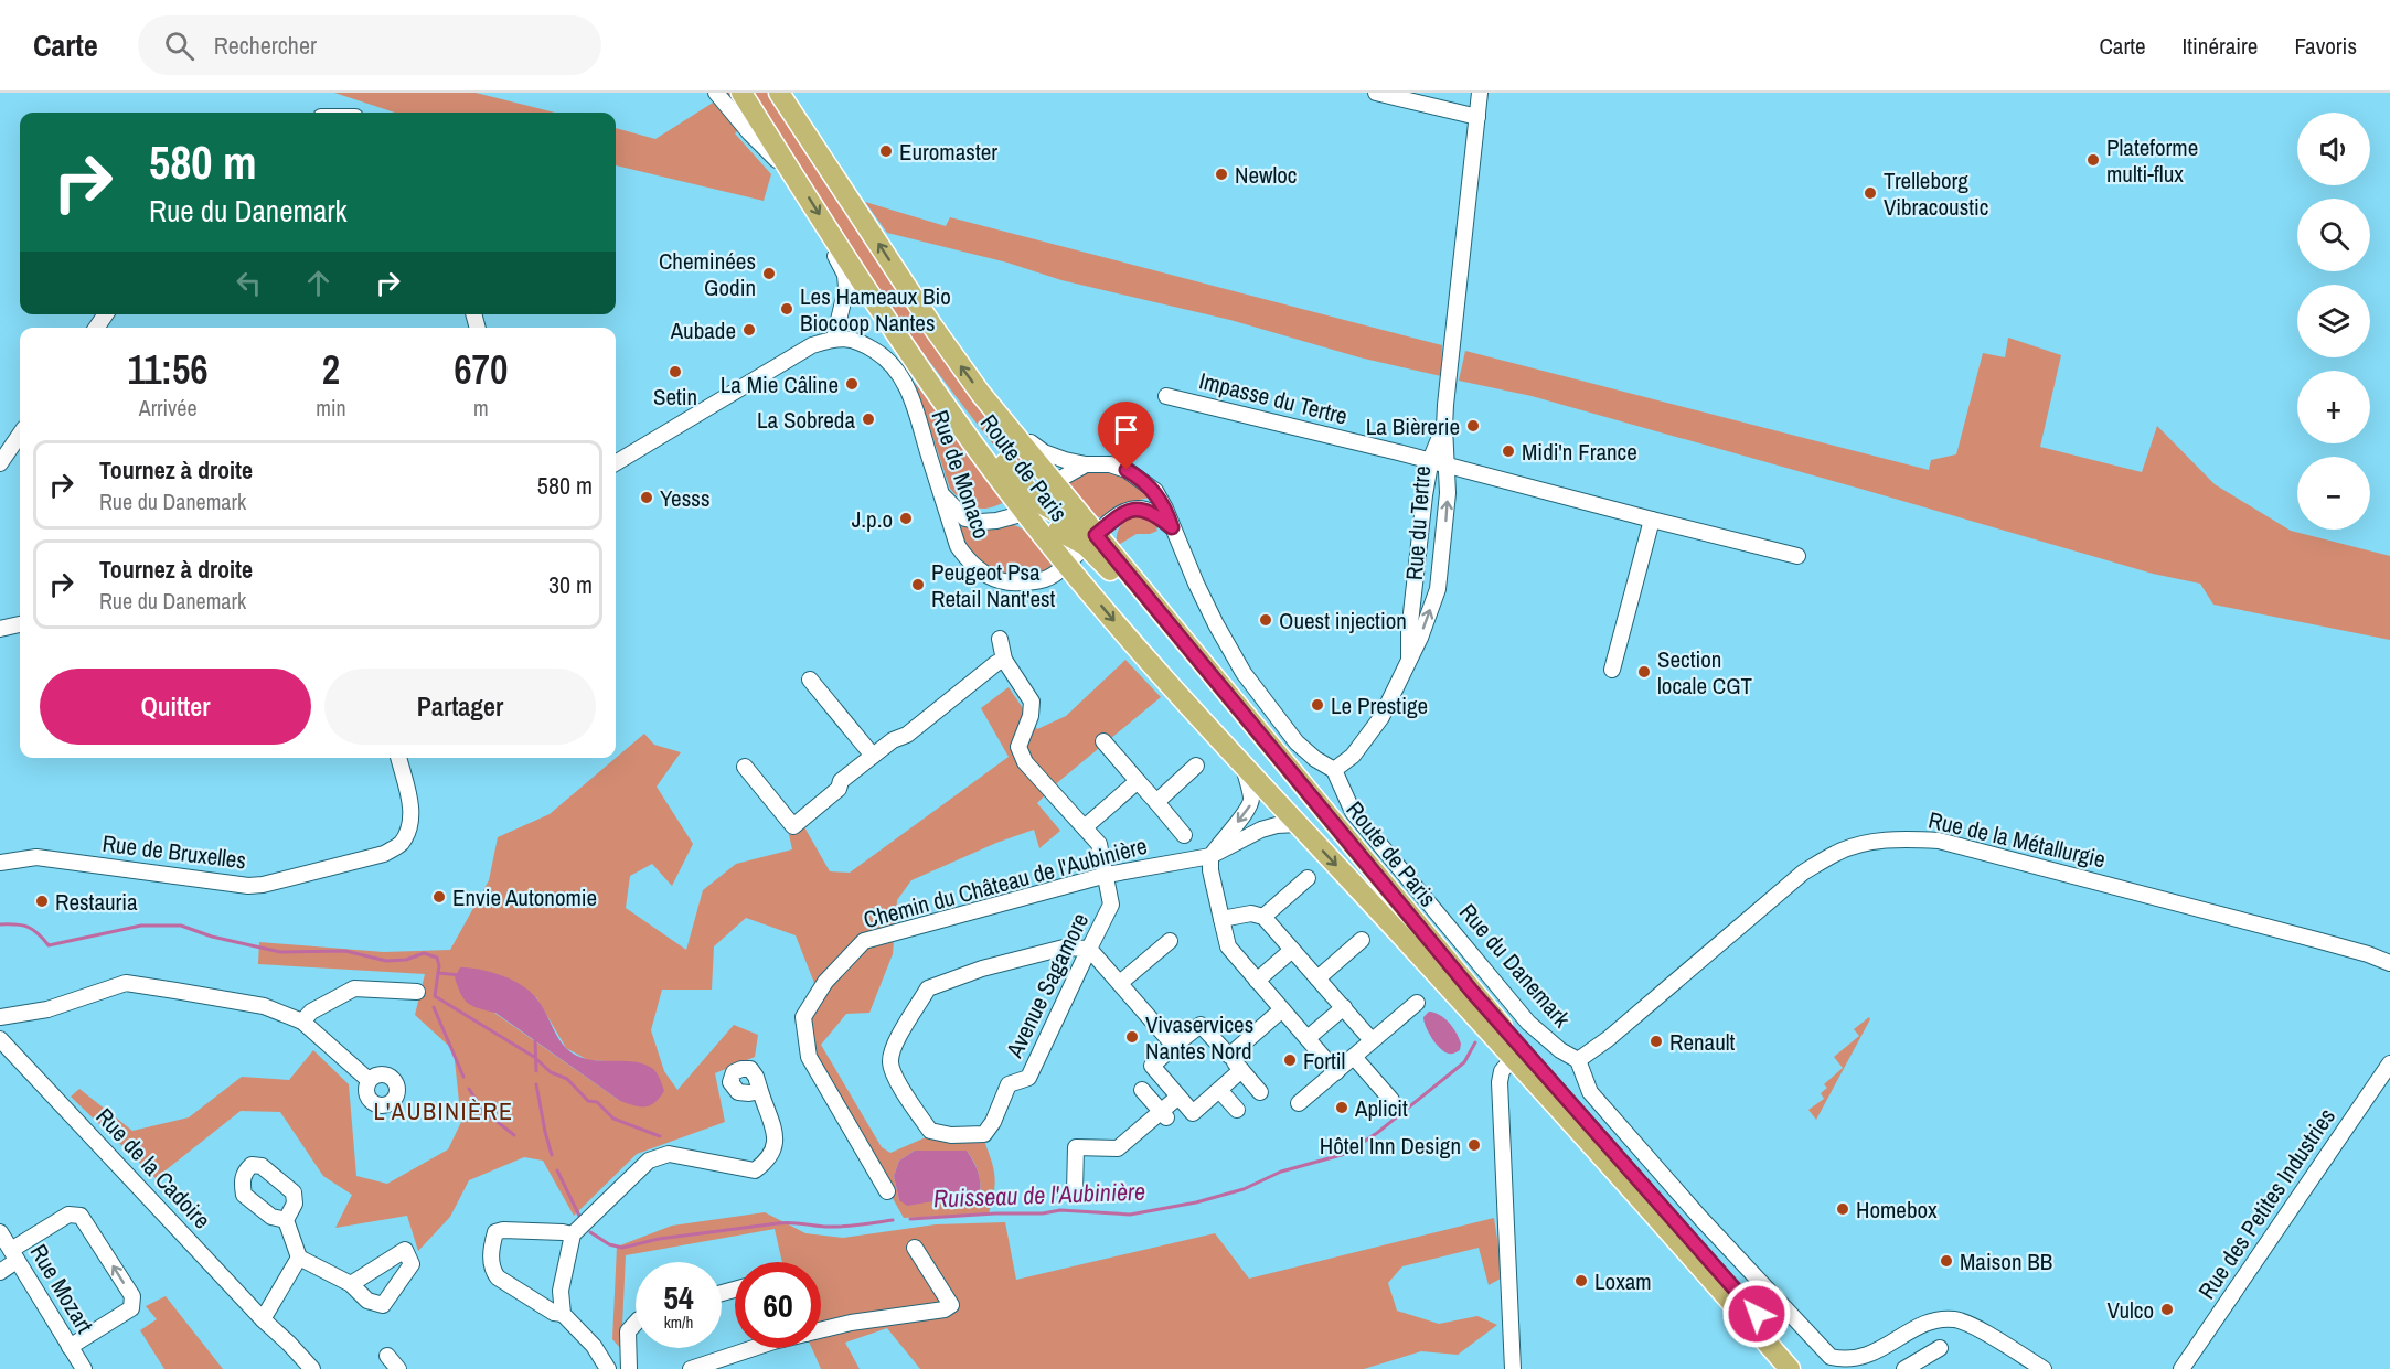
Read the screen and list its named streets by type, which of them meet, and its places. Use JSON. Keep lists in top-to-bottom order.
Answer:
{
  "streets": {
    "main road": ["Route de Paris"],
    "street": [
      "Impasse du Tertre",
      "Rue de Monaco",
      "Rue du Tertre",
      "Rue de la Métallurgie",
      "Rue de Bruxelles",
      "Chemin du Château de l'Aubinière",
      "Rue du Danemark",
      "Avenue Sagamore",
      "Rue de la Cadoire",
      "Rue des Petites Industries",
      "Rue Mozart"
    ]
  },
  "crossings": [
    ["Impasse du Tertre", "Rue du Tertre"],
    ["Route de Paris", "Rue de Monaco"],
    ["Route de Paris", "Chemin du Château de l'Aubinière"],
    ["Rue du Tertre", "Rue du Danemark"],
    ["Rue de la Métallurgie", "Rue du Danemark"],
    ["Chemin du Château de l'Aubinière", "Avenue Sagamore"]
  ],
  "districts": ["L'AUBINIÈRE"],
  "water": ["Ruisseau de l'Aubinière"],
  "places": [
    "Euromaster",
    "Plateforme multi-flux",
    "Newloc",
    "Trelleborg Vibracoustic",
    "Cheminées Godin",
    "Les Hameaux Bio Biocoop Nantes",
    "Aubade",
    "Setin",
    "La Mie Câline",
    "La Sobreda",
    "La Bièrerie",
    "Midi'n France",
    "Yesss",
    "J.p.o",
    "Peugeot Psa Retail Nant'est",
    "Ouest injection",
    "Section locale CGT",
    "Le Prestige",
    "Envie Autonomie",
    "Restauria",
    "Vivaservices Nantes Nord",
    "Renault",
    "Fortil",
    "Aplicit",
    "Hôtel Inn Design",
    "Homebox",
    "Maison BB",
    "Loxam",
    "Vulco"
  ],
  "page": {
    "header": "Carte",
    "search": "Rechercher",
    "nav": ["Carte", "Itinéraire", "Favoris"],
    "map_buttons": ["+", "−"],
    "turn": ["580 m", "Rue du Danemark"],
    "eta": [
      "11:56",
      "Arrivée",
      "2",
      "min",
      "670",
      "m"
    ],
    "list": [
      {
        "name": "Tournez à droite",
        "note": "Rue du Danemark",
        "value": "580 m"
      },
      {
        "name": "Tournez à droite",
        "note": "Rue du Danemark",
        "value": "30 m"
      }
    ],
    "buttons": ["Quitter", "Partager"],
    "speed": "54 km/h",
    "limit": "60"
  }
}
